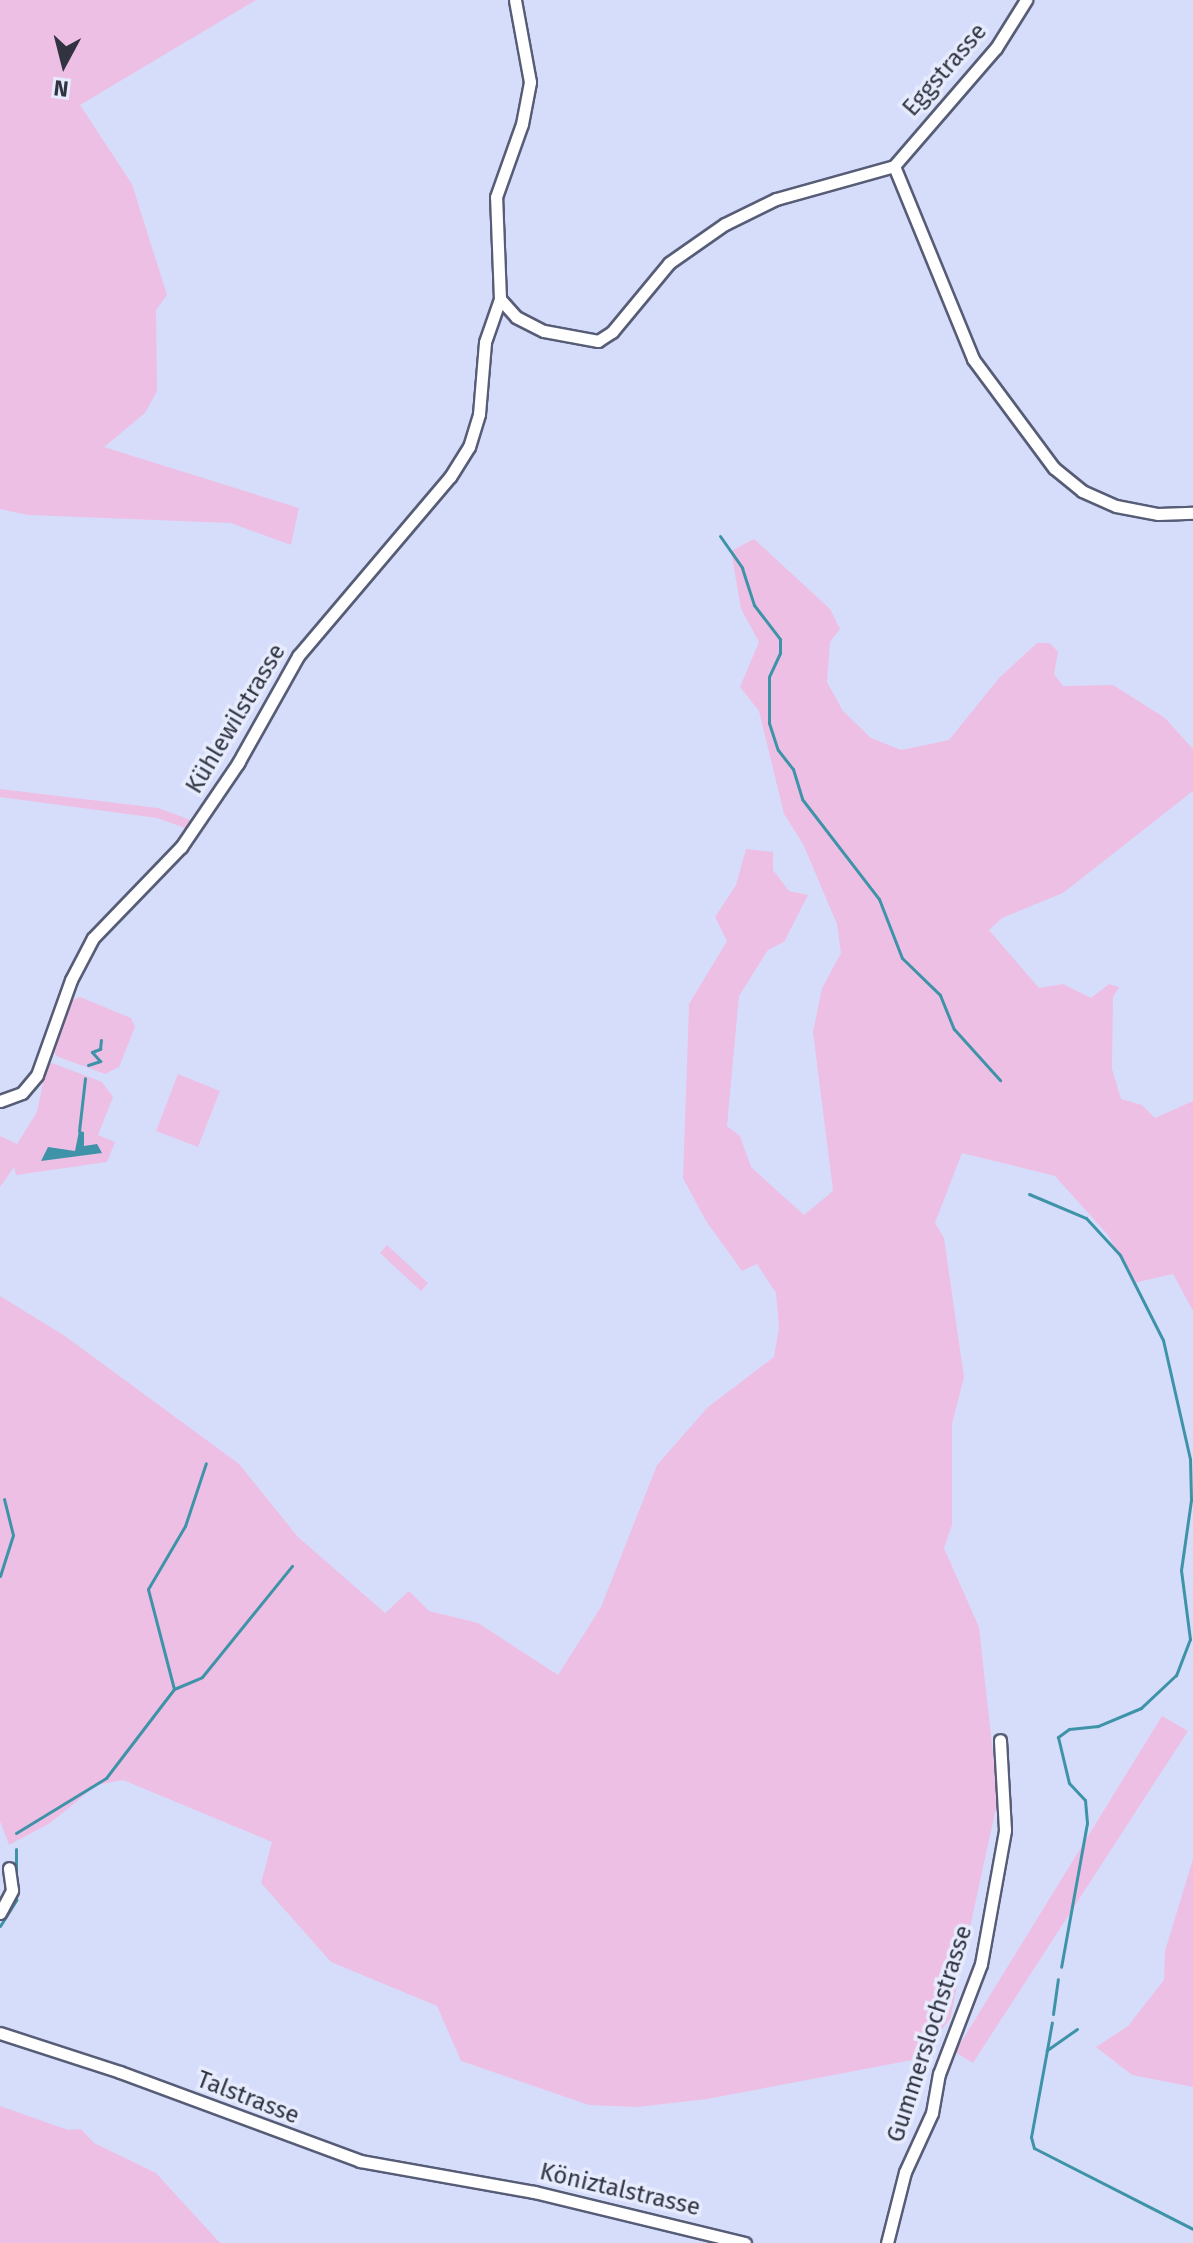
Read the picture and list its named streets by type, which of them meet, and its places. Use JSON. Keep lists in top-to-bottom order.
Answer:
{
  "streets": {
    "street": [
      "Eggstrasse",
      "Kühlewilstrasse",
      "Gummerslochstrasse",
      "Talstrasse",
      "Köniztalstrasse"
    ]
  },
  "crossings": [
    ["Talstrasse", "Köniztalstrasse"]
  ],
  "north": "bottom"
}
